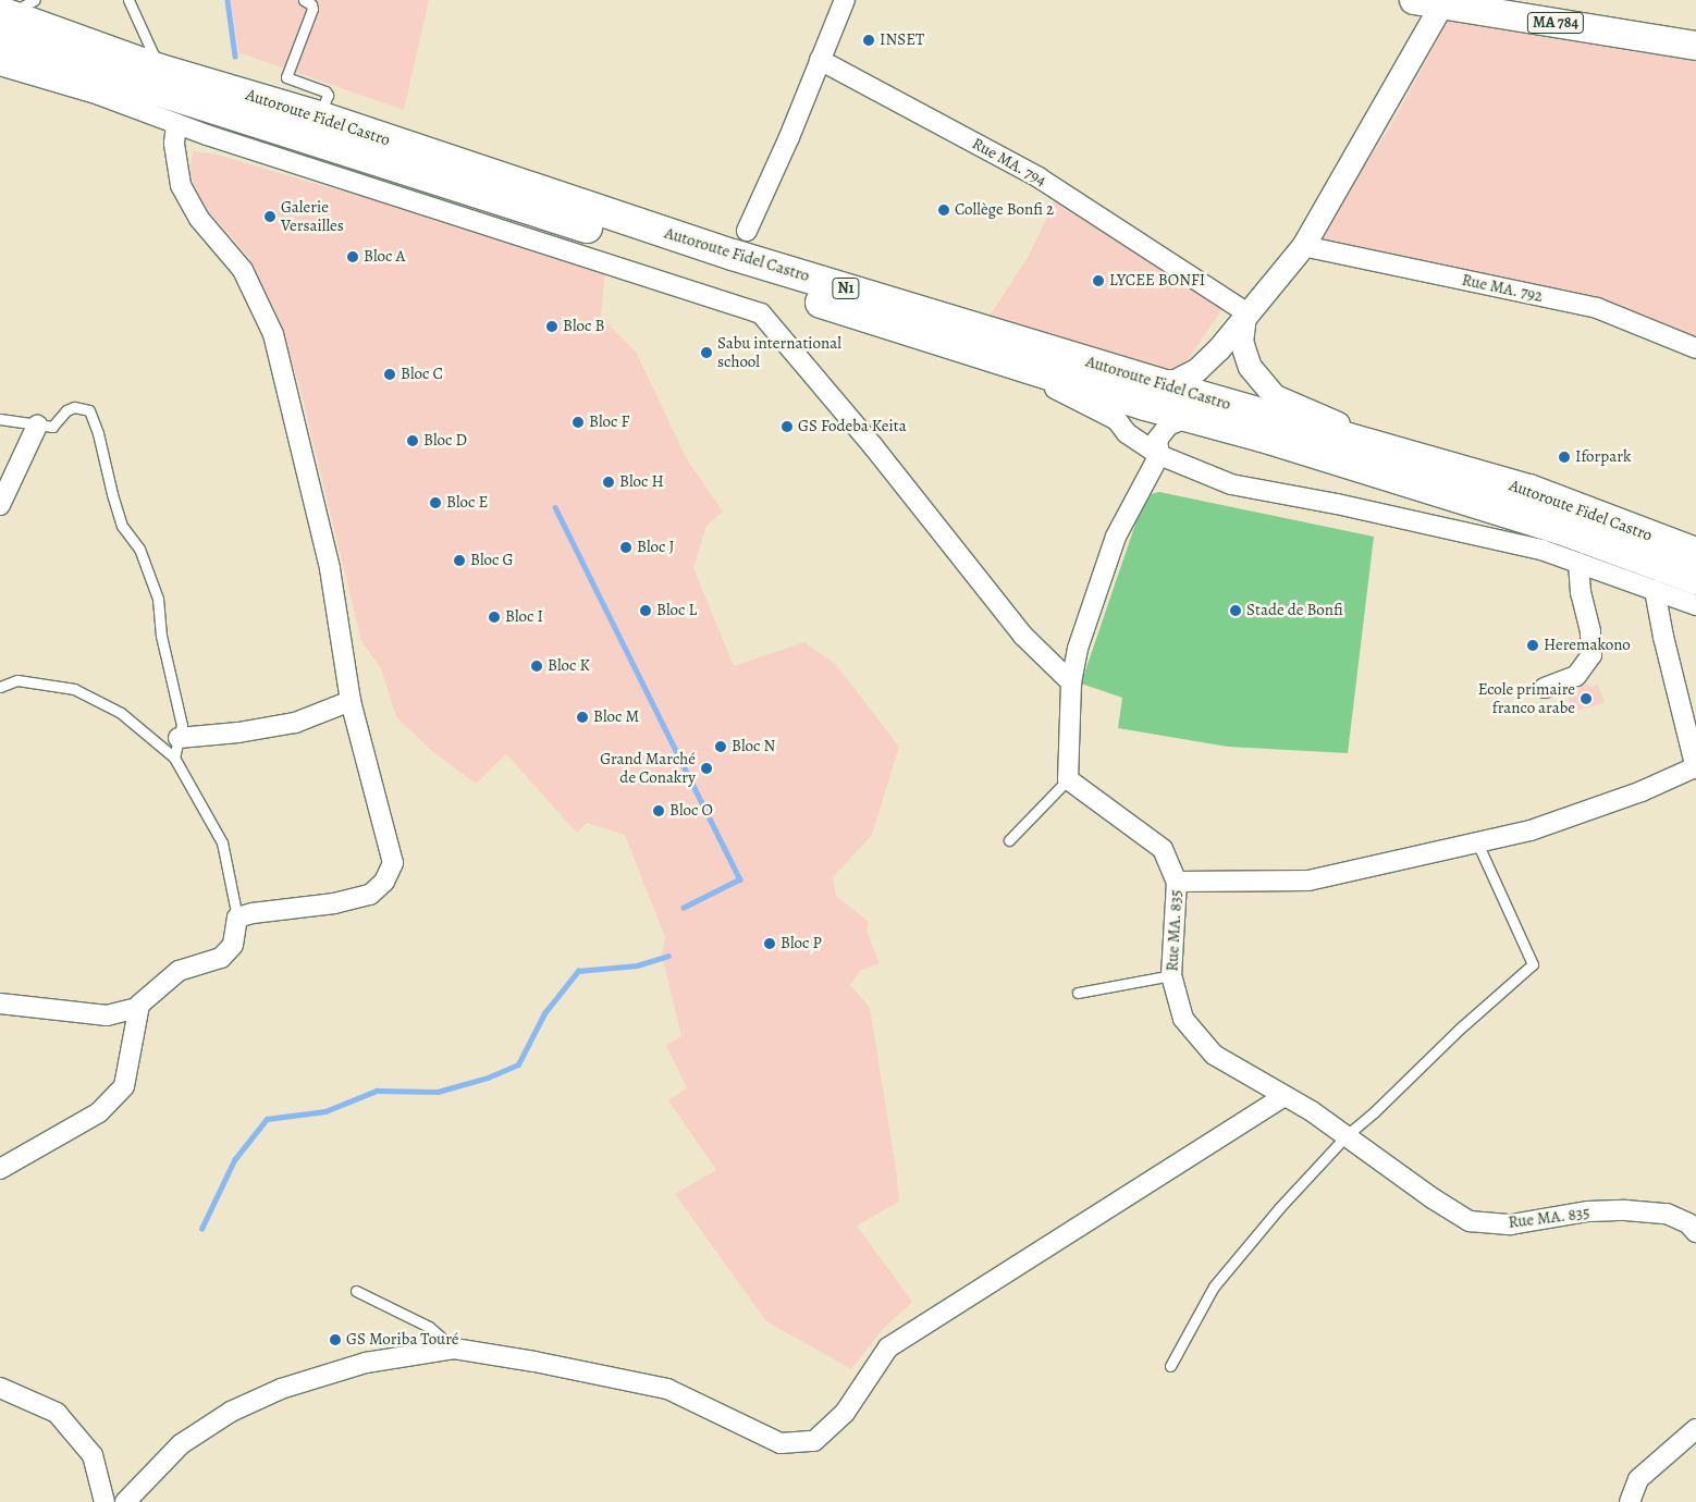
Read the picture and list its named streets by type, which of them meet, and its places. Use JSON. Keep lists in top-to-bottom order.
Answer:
{
  "streets": {
    "highway": ["Autoroute Fidel Castro", "N1"],
    "main road": ["MA 784"],
    "street": ["Rue MA. 794", "Rue MA. 792", "Rue MA. 835"]
  },
  "places": [
    "INSET",
    "Collège Bonfi 2",
    "Galerie Versailles",
    "Bloc A",
    "LYCEE BONFI",
    "Bloc B",
    "Sabu international school",
    "Bloc C",
    "Bloc F",
    "GS Fodeba Keita",
    "Bloc D",
    "Iforpark",
    "Bloc H",
    "Bloc E",
    "Bloc J",
    "Bloc G",
    "Bloc L",
    "Stade de Bonfi",
    "Bloc I",
    "Heremakono",
    "Bloc K",
    "Ecole primaire franco arabe",
    "Bloc M",
    "Bloc N",
    "Grand Marché de Conakry",
    "Bloc O",
    "Bloc P",
    "GS Moriba Touré"
  ]
}
